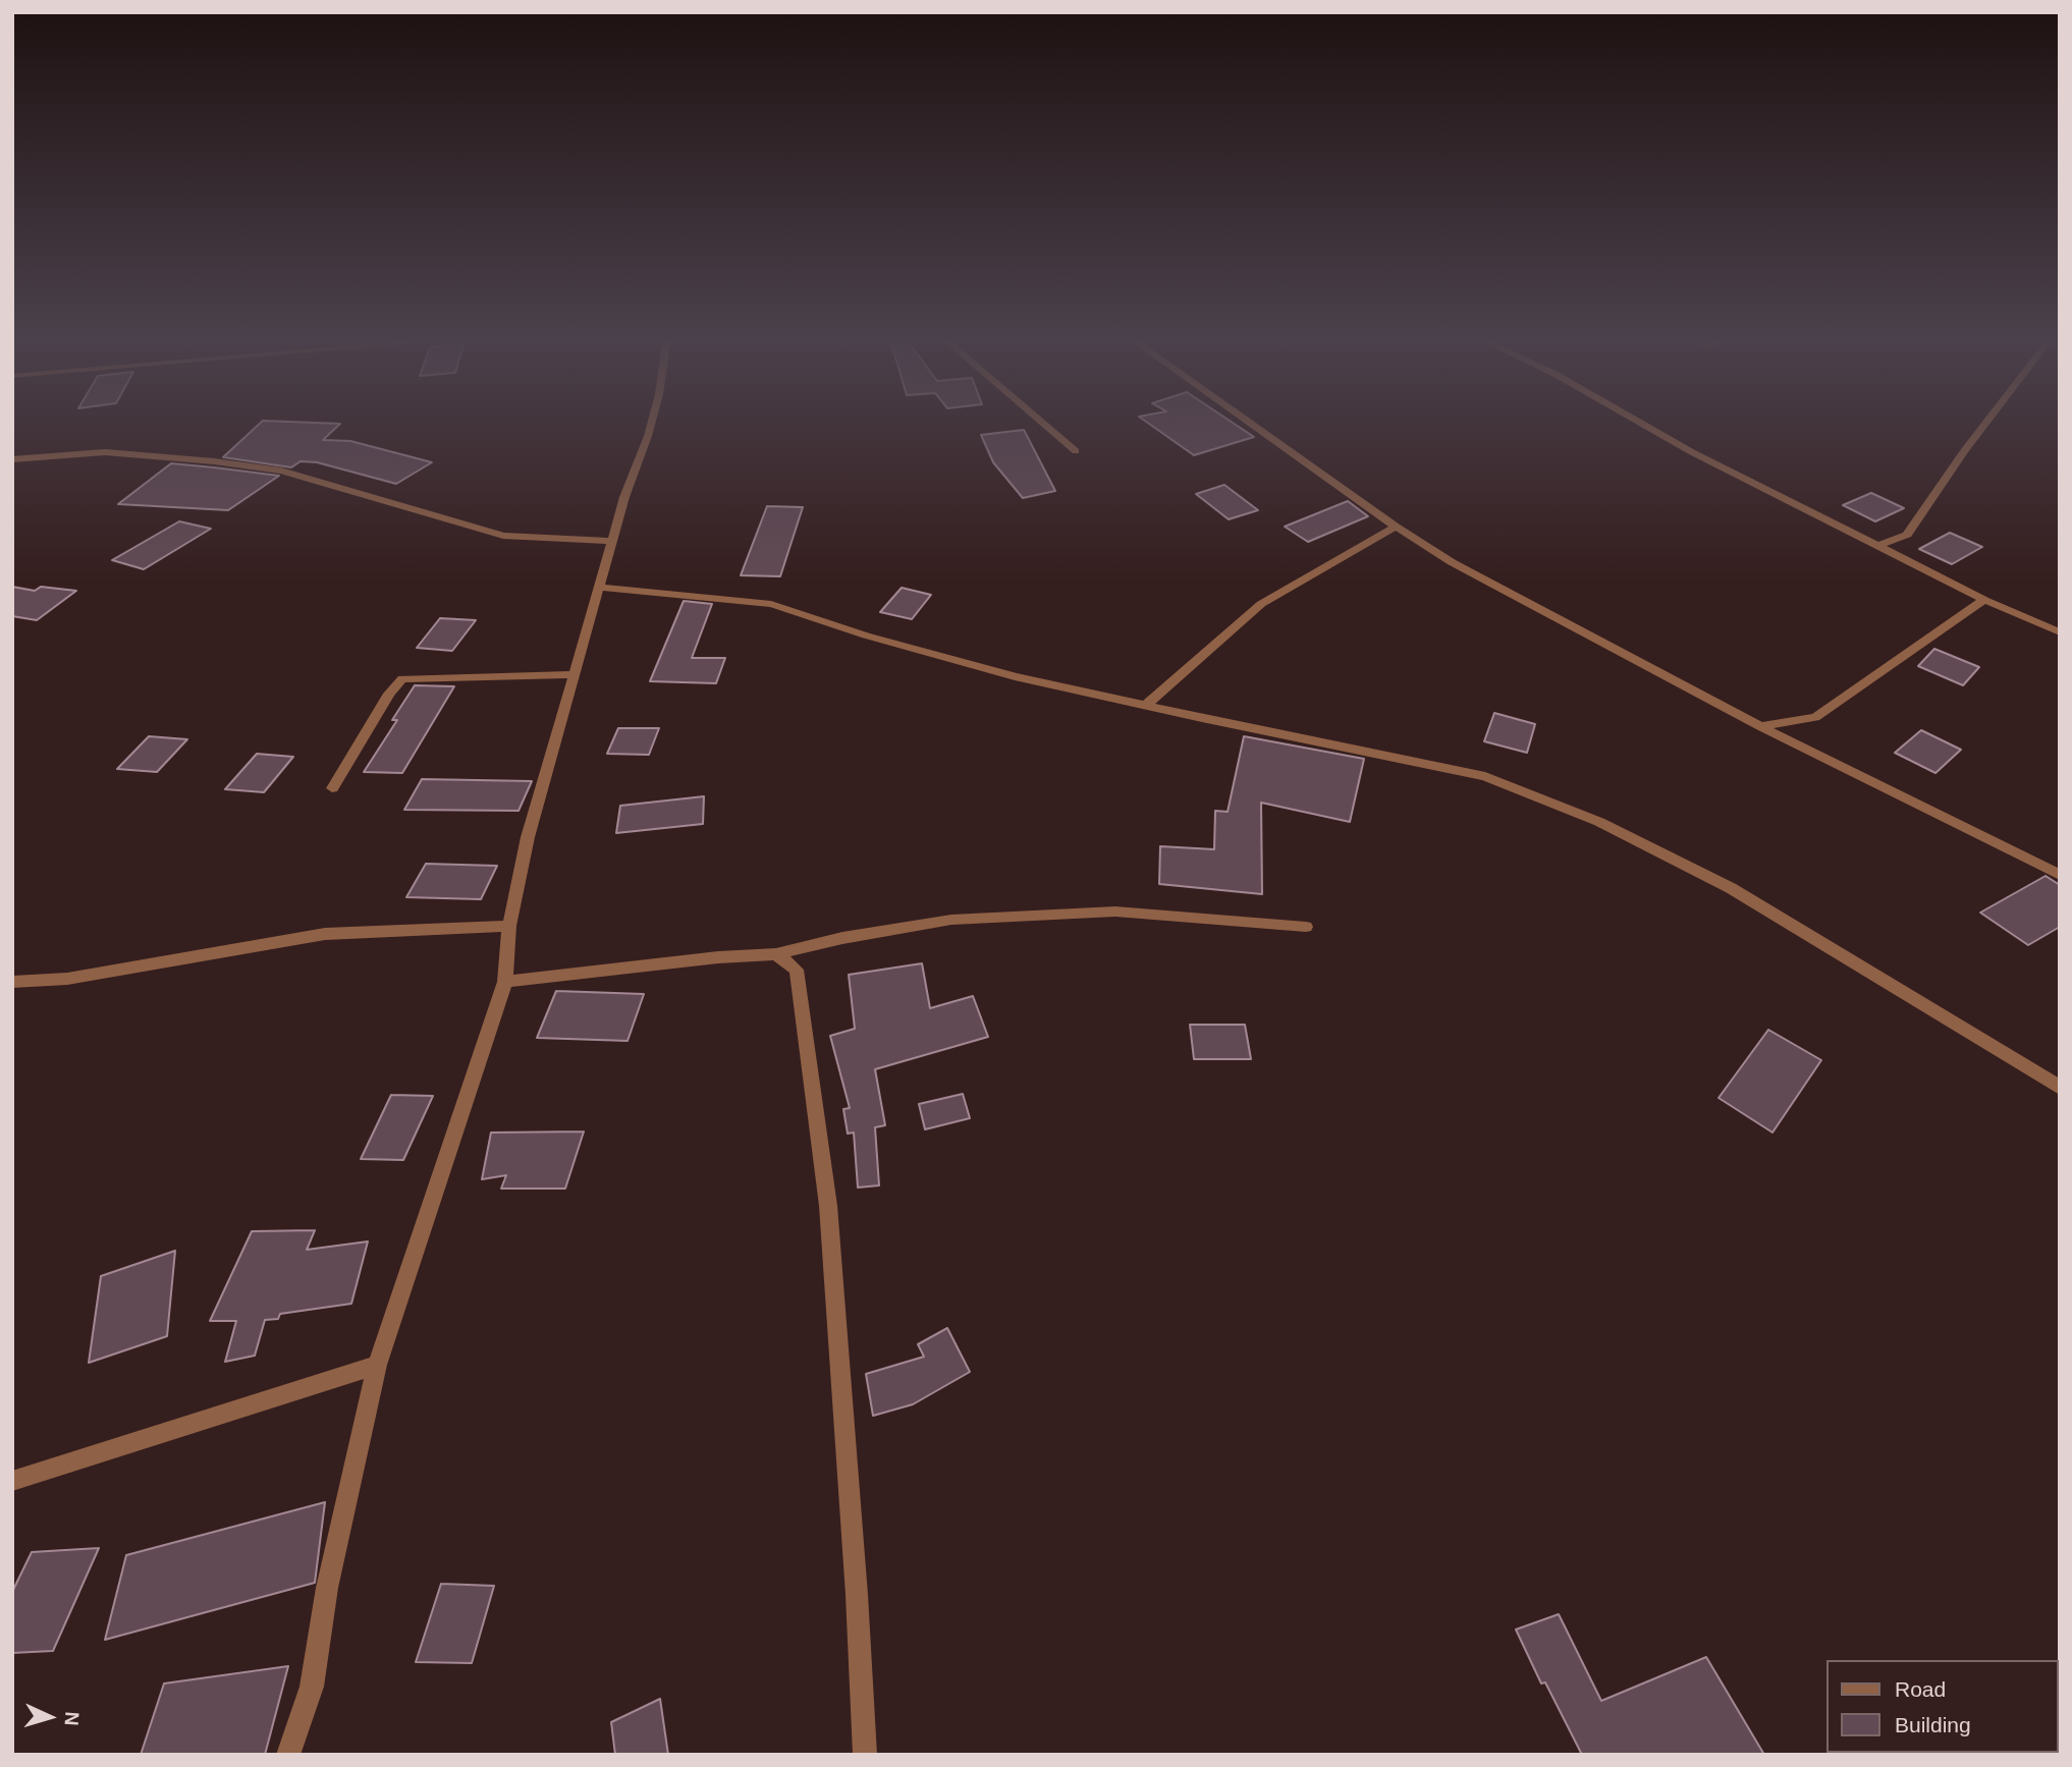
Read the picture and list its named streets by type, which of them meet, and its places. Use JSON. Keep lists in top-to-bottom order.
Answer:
{
  "legend": ["Road", "Building"],
  "north": "right"
}
